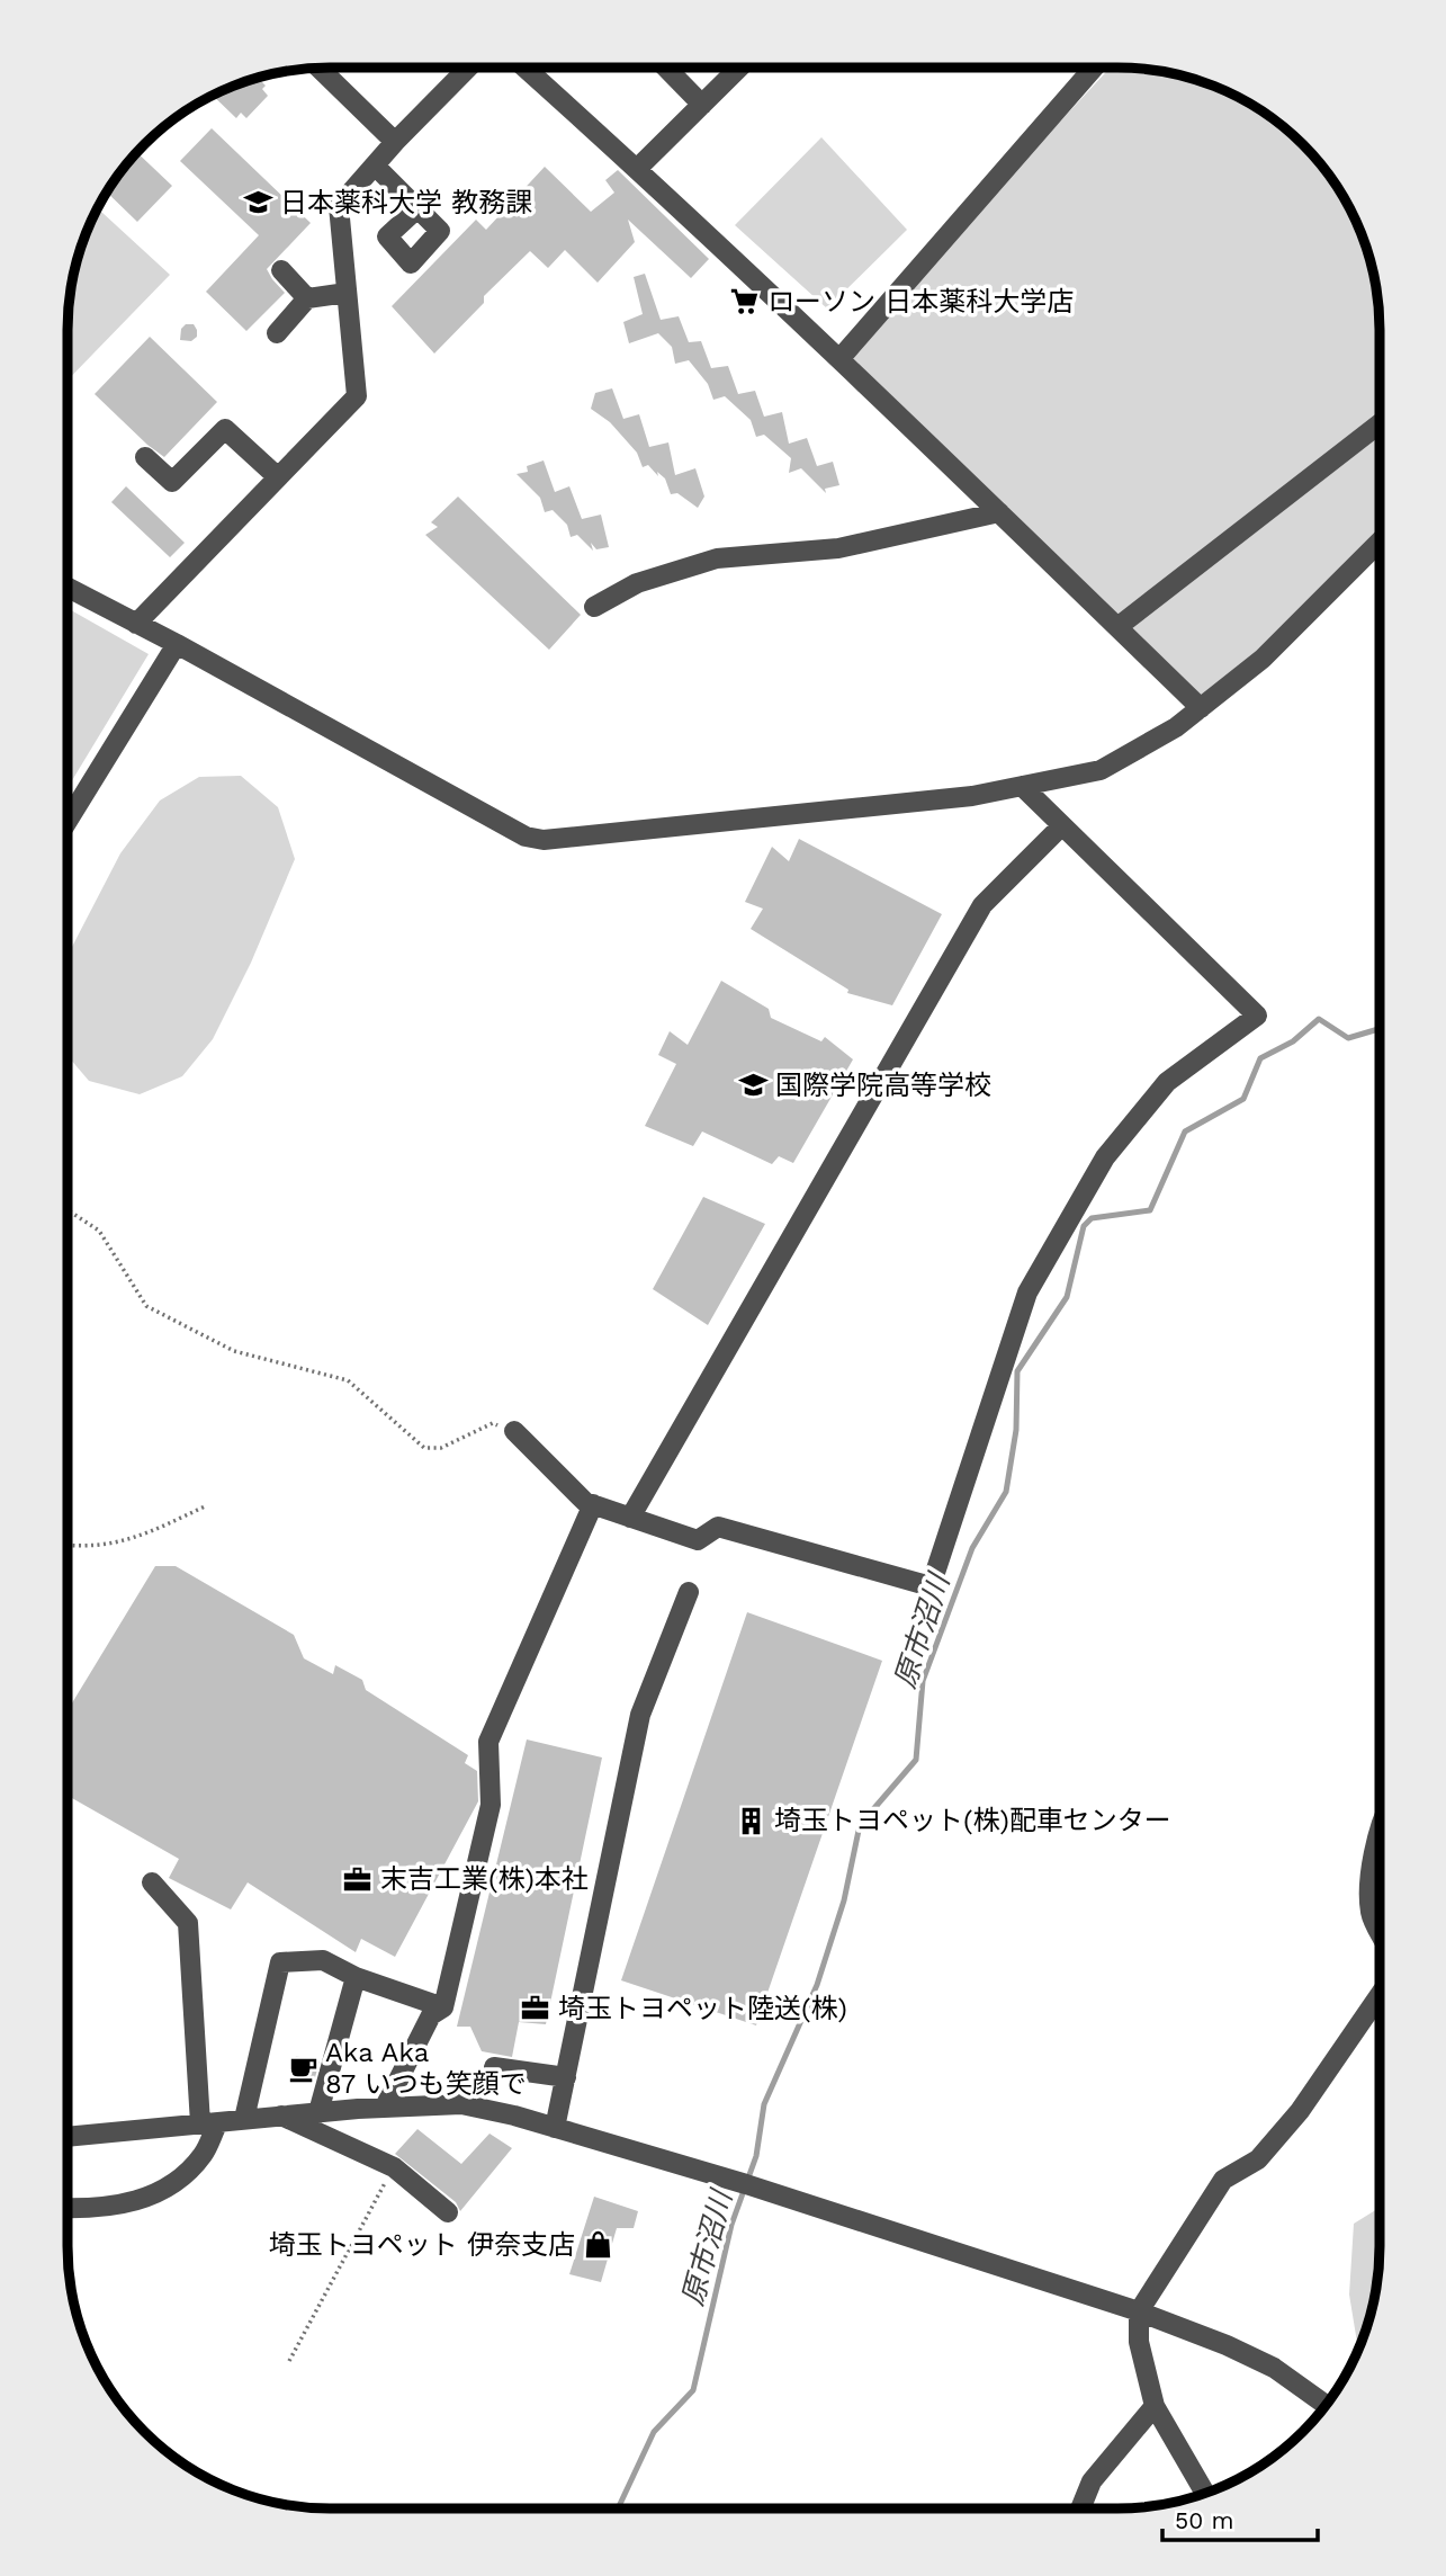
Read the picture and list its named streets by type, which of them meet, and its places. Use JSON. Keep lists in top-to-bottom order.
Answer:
{
  "water": ["原市沼川"],
  "places": {
    "school or university": ["日本薬科大学 教務課", "国際学院高等学校"],
    "supermarket": ["ローソン 日本薬科大学店"],
    "building": ["埼玉トヨペット(株)配車センター"],
    "office": ["末吉工業(株)本社", "埼玉トヨペット陸送(株)"],
    "cafe": ["Aka Aka 87 いつも笑顔で"],
    "shop": ["埼玉トヨペット 伊奈支店"]
  },
  "scale_bar": "50 m"
}
